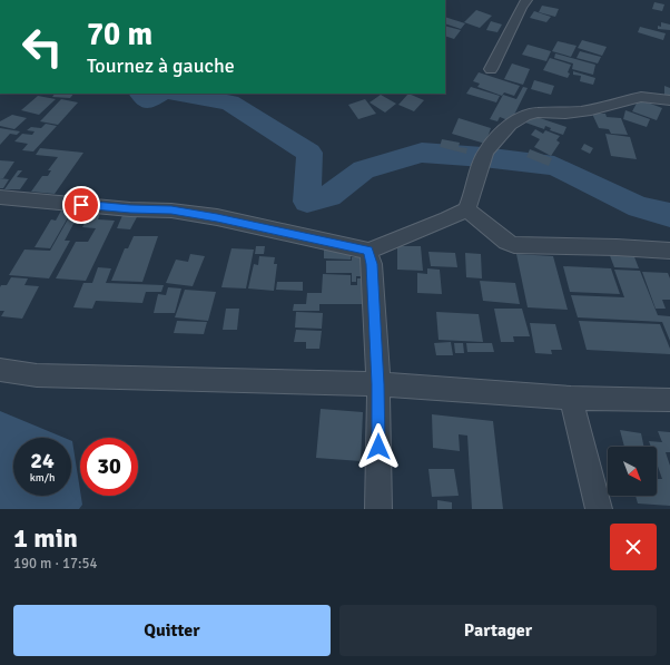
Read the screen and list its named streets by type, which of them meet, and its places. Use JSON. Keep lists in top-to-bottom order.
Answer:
{
  "north": "bottom right",
  "page": {
    "turn": ["70 m", "Tournez à gauche"],
    "speed": "24 km/h",
    "limit": "30",
    "heading": ["1 min", "190 m · 17:54"],
    "buttons": ["Quitter", "Partager"]
  }
}
